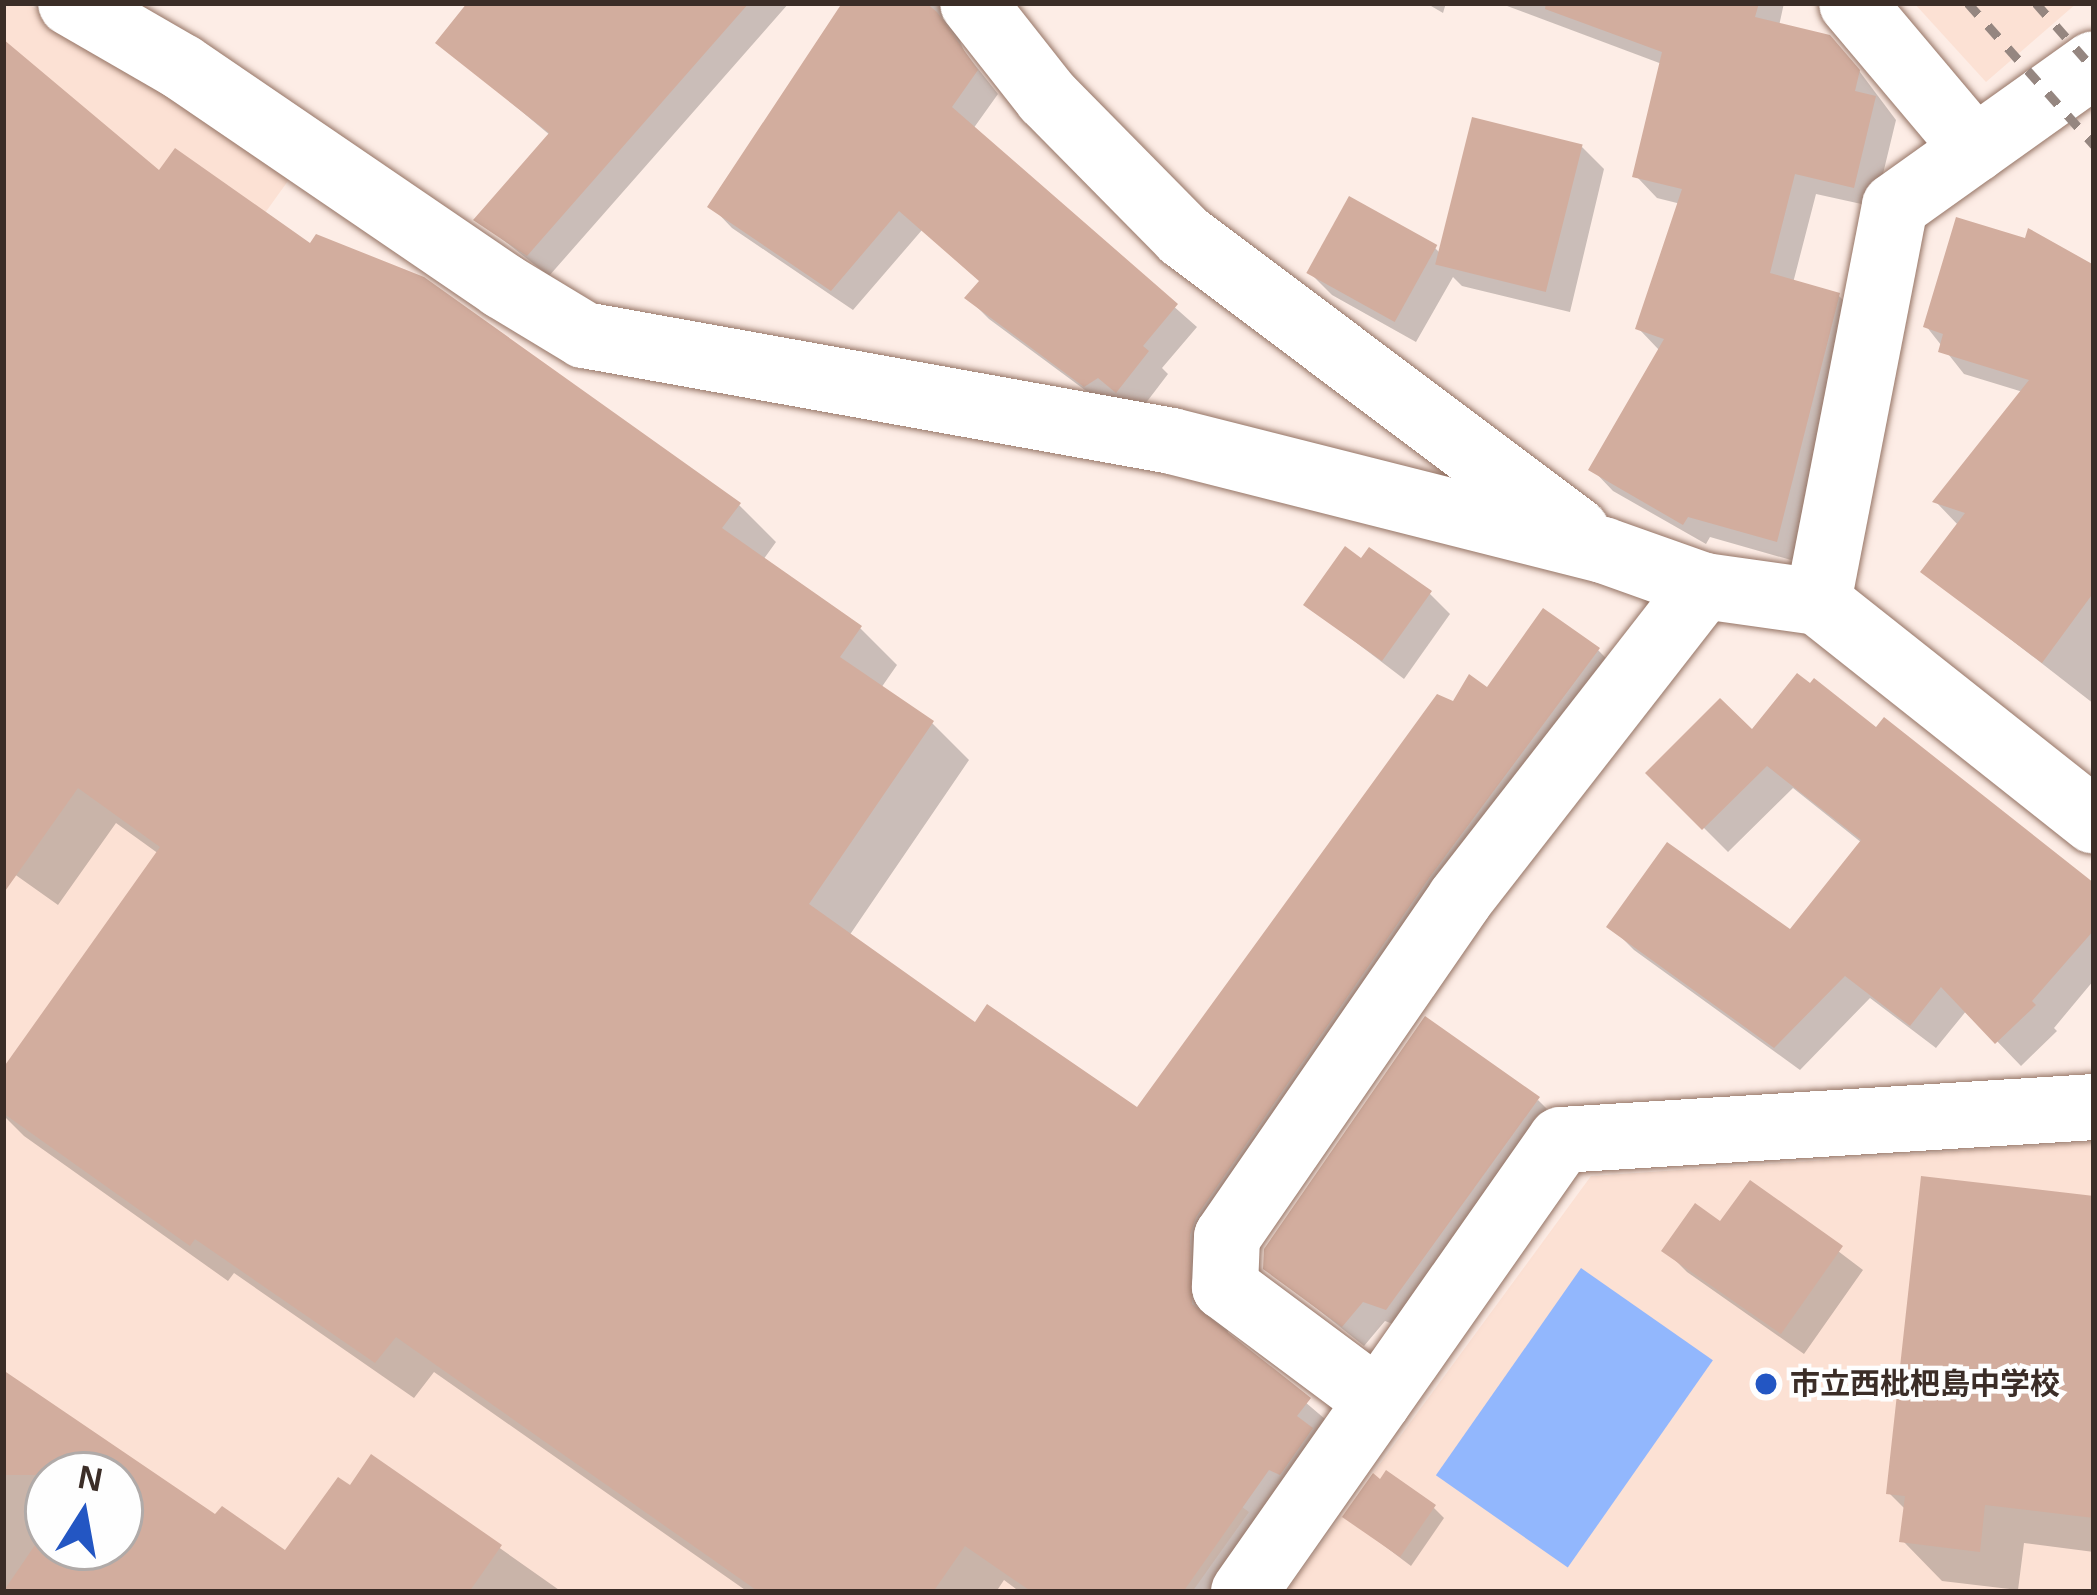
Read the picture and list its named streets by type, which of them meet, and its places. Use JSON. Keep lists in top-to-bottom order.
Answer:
{
  "places": ["市立西枇杷島中学校"],
  "north": "top"
}
